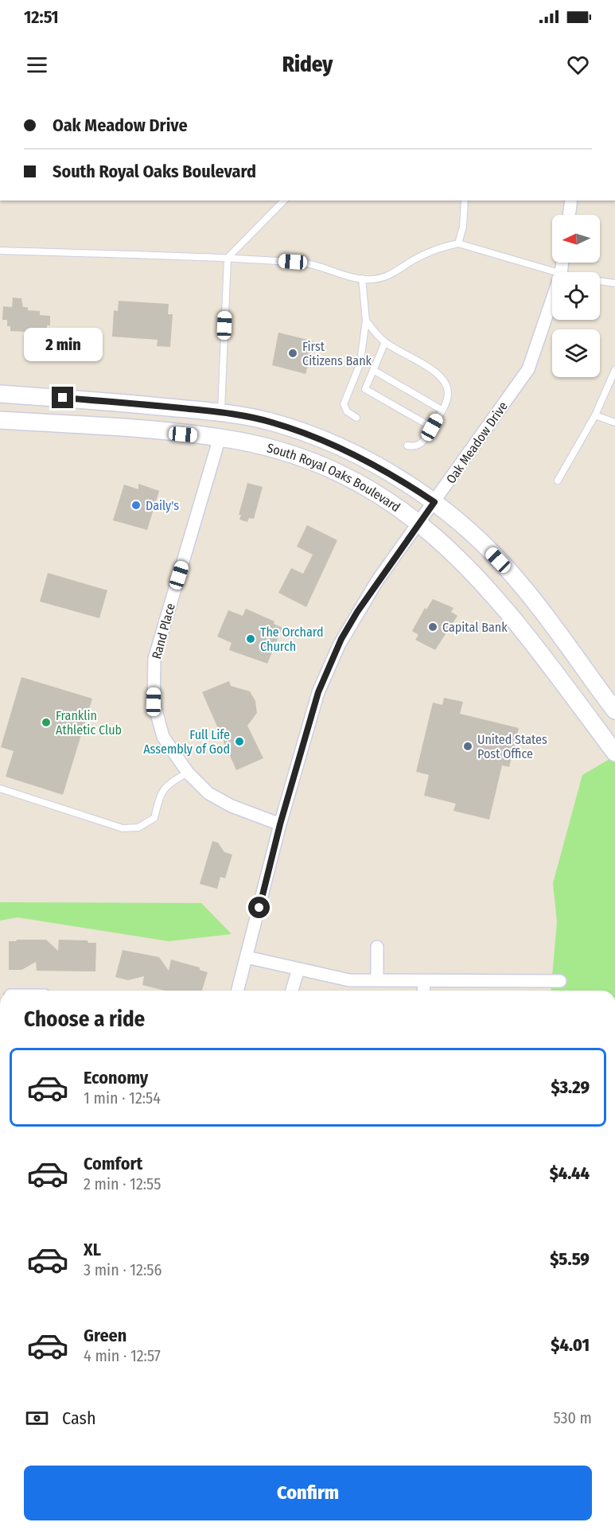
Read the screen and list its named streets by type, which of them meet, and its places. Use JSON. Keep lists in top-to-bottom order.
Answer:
{
  "streets": {
    "main road": ["South Royal Oaks Boulevard"],
    "street": ["Oak Meadow Drive", "Rand Place"]
  },
  "crossings": [
    ["Oak Meadow Drive", "South Royal Oaks Boulevard"],
    ["Oak Meadow Drive", "Rand Place"],
    ["South Royal Oaks Boulevard", "Rand Place"]
  ],
  "places": [
    "First Citizens Bank",
    "Daily's",
    "Capital Bank",
    "The Orchard Church",
    "Franklin Athletic Club",
    "Full Life Assembly of God",
    "United States Post Office"
  ],
  "north": "left",
  "page": {
    "status": "12:51",
    "header": "Ridey",
    "banner": ["Oak Meadow Drive", "South Royal Oaks Boulevard"],
    "bubble": "2 min",
    "heading": "Choose a ride",
    "list": [
      {
        "name": "Economy",
        "note": "1 min · 12:54",
        "value": "$3.29"
      },
      {
        "name": "Comfort",
        "note": "2 min · 12:55",
        "value": "$4.44"
      },
      {
        "name": "XL",
        "note": "3 min · 12:56",
        "value": "$5.59"
      },
      {
        "name": "Green",
        "note": "4 min · 12:57",
        "value": "$4.01"
      }
    ],
    "pay": ["Cash", "530 m"],
    "buttons": "Confirm"
  }
}
